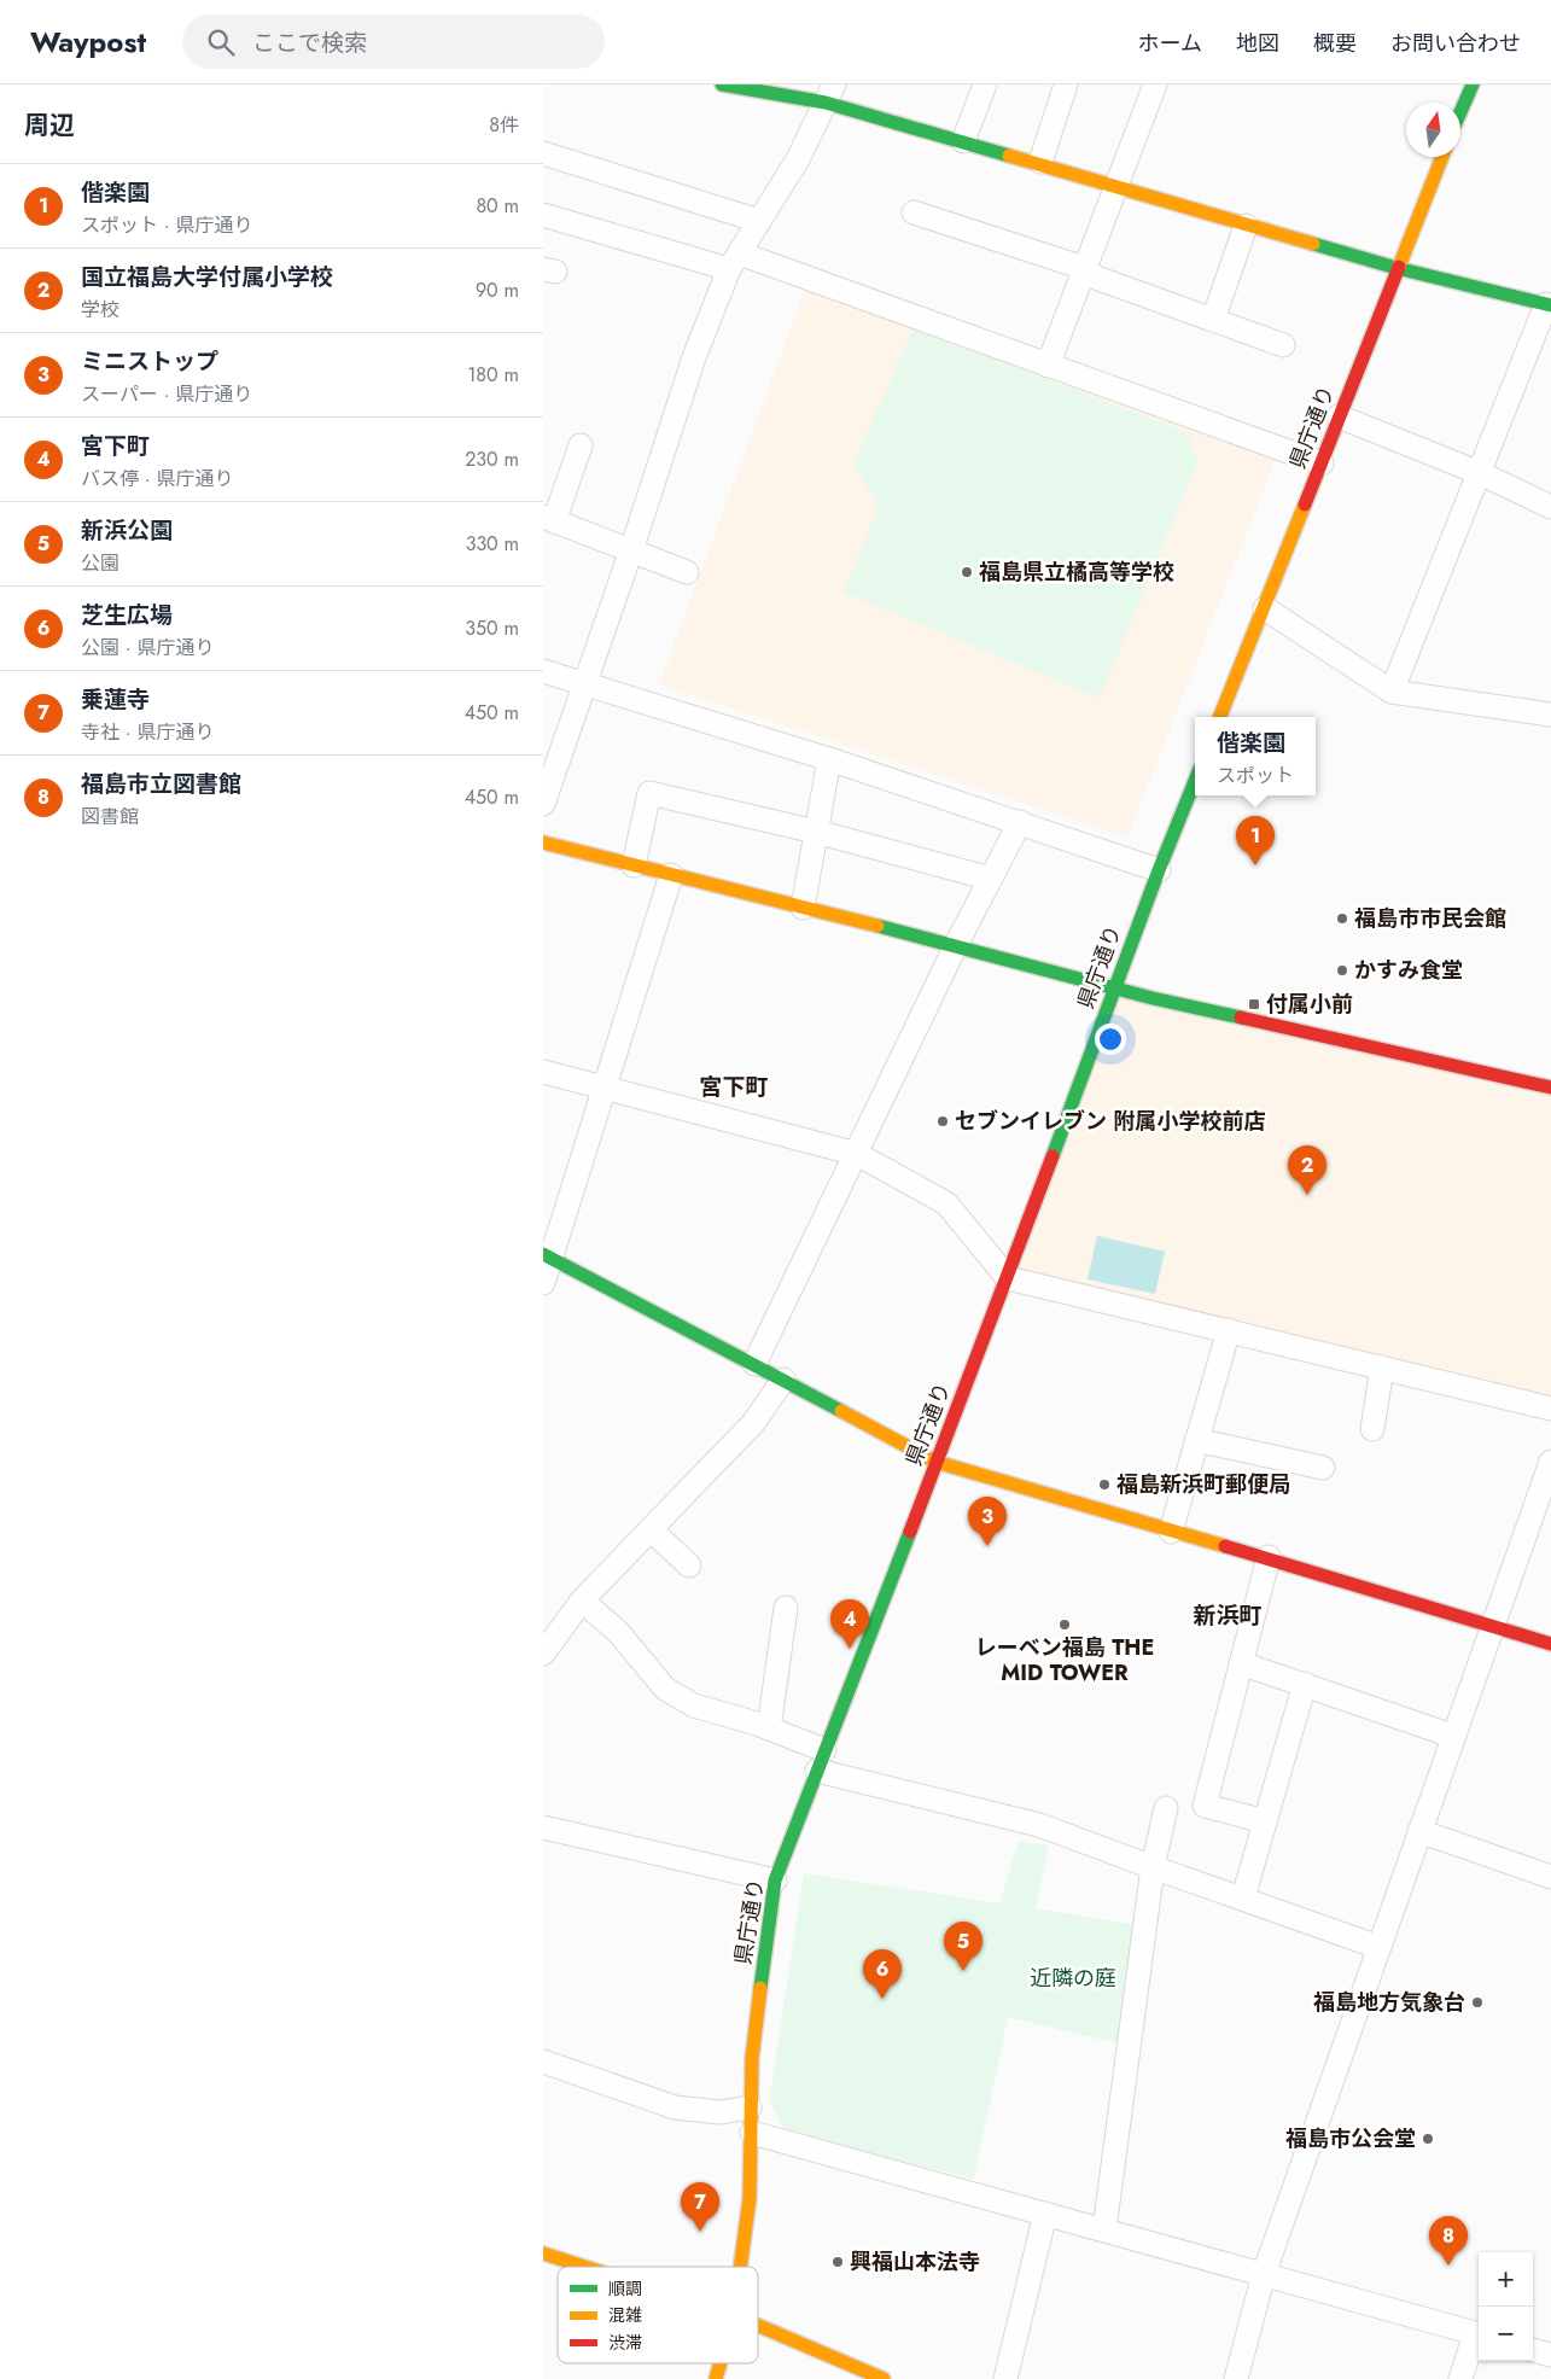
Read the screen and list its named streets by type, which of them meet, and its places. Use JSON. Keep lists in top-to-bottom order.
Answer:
{
  "streets": {
    "street": ["県庁通り"]
  },
  "districts": ["宮下町", "新浜町"],
  "parks": ["近隣の庭"],
  "places": {
    "other": [
      "福島県立橘高等学校",
      "福島市市民会館",
      "かすみ食堂",
      "セブンイレブン 附属小学校前店",
      "福島新浜町郵便局",
      "レーベン福島 THE MID TOWER",
      "福島地方気象台",
      "福島市公会堂",
      "興福山本法寺"
    ],
    "transit": ["付属小前"]
  },
  "legend": ["順調", "混雑", "渋滞"],
  "north": "top",
  "page": {
    "header": "Waypost",
    "search": "ここで検索",
    "nav": [
      "ホーム",
      "地図",
      "概要",
      "お問い合わせ"
    ],
    "heading": ["周辺", "8件"],
    "list": [
      {
        "mark": "1",
        "name": "偕楽園",
        "note": "スポット · 県庁通り",
        "value": "80 m"
      },
      {
        "mark": "2",
        "name": "国立福島大学付属小学校",
        "note": "学校",
        "value": "90 m"
      },
      {
        "mark": "3",
        "name": "ミニストップ",
        "note": "スーパー · 県庁通り",
        "value": "180 m"
      },
      {
        "mark": "4",
        "name": "宮下町",
        "note": "バス停 · 県庁通り",
        "value": "230 m"
      },
      {
        "mark": "5",
        "name": "新浜公園",
        "note": "公園",
        "value": "330 m"
      },
      {
        "mark": "6",
        "name": "芝生広場",
        "note": "公園 · 県庁通り",
        "value": "350 m"
      },
      {
        "mark": "7",
        "name": "乗蓮寺",
        "note": "寺社 · 県庁通り",
        "value": "450 m"
      },
      {
        "mark": "8",
        "name": "福島市立図書館",
        "note": "図書館",
        "value": "450 m"
      }
    ],
    "popup": ["偕楽園", "スポット"],
    "pins": [
      "1",
      "2",
      "3",
      "4",
      "5",
      "6",
      "7",
      "8"
    ],
    "map_buttons": ["+", "−"]
  }
}
